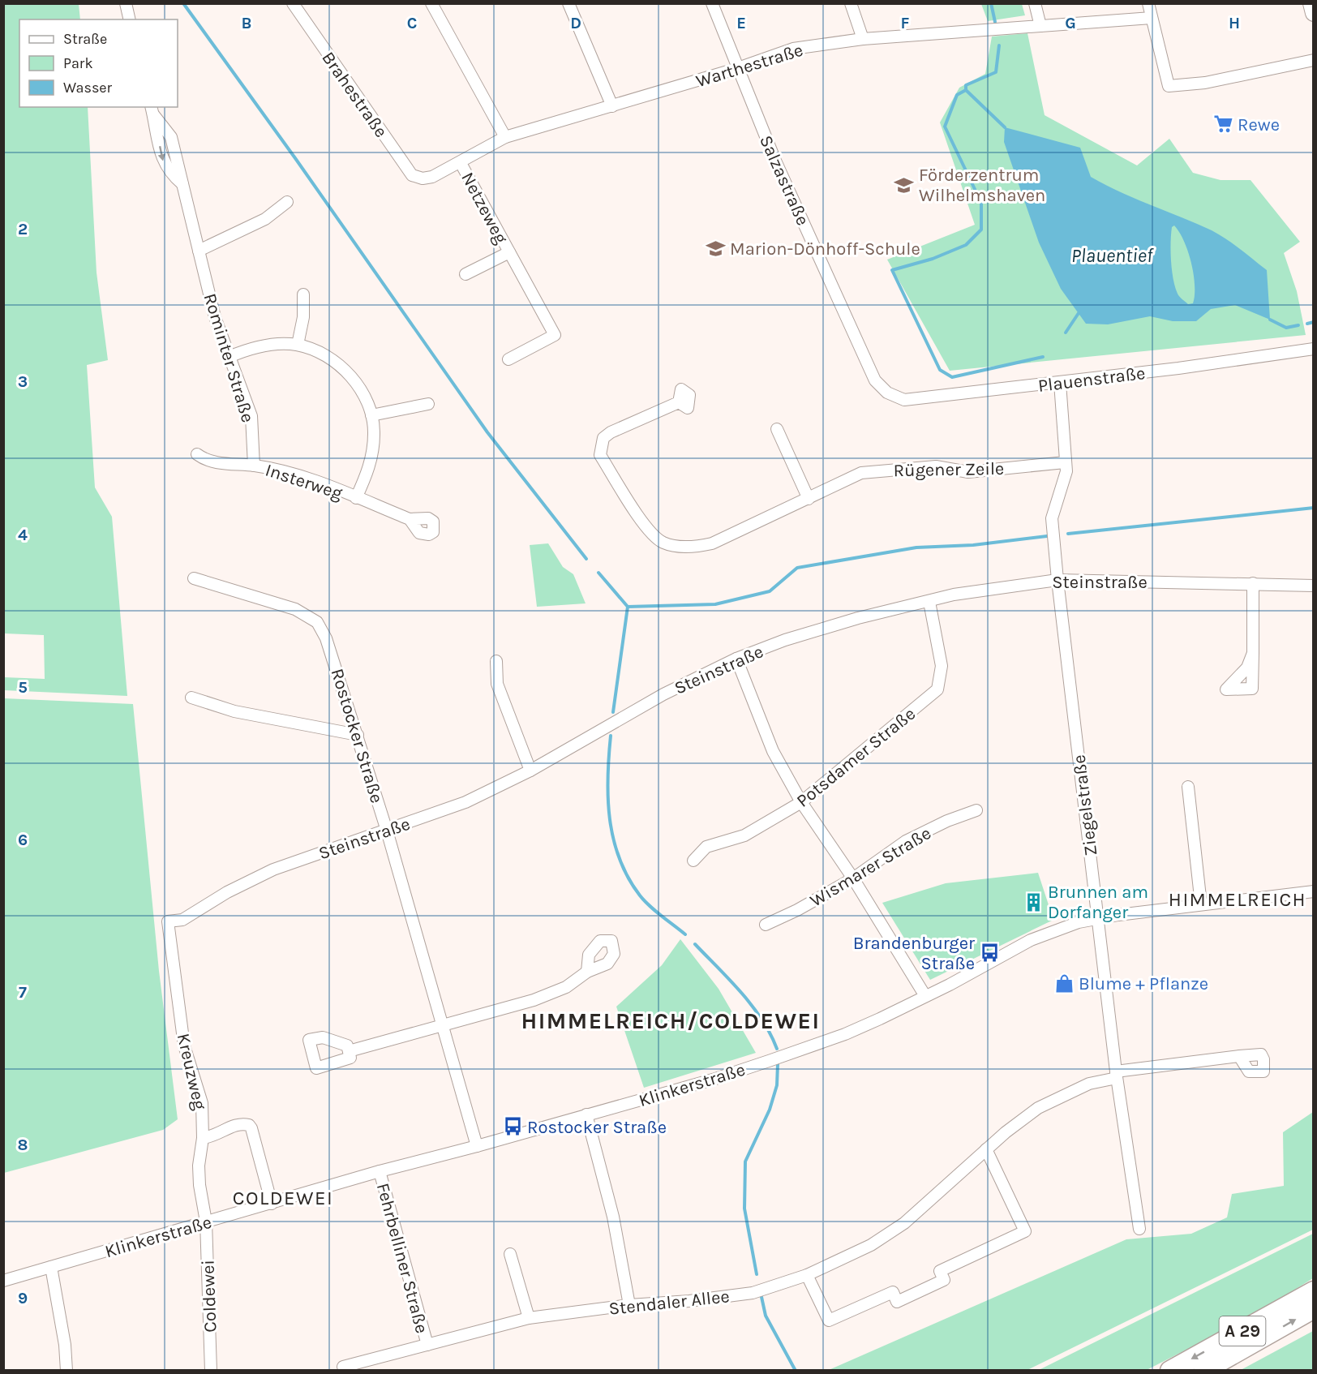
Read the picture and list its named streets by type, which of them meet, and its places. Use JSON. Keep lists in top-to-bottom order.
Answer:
{
  "streets": {
    "highway": ["A 29"],
    "street": [
      "Warthestraße",
      "Brahestraße",
      "Salzastraße",
      "Netzeweg",
      "Rominter Straße",
      "Plauenstraße",
      "Rügener Zeile",
      "Insterweg",
      "Steinstraße",
      "Rostocker Straße",
      "Potsdamer Straße",
      "Ziegelstraße",
      "Wismarer Straße",
      "Kreuzweg",
      "Klinkerstraße",
      "Fehrbelliner Straße",
      "Coldewei",
      "Stendaler Allee"
    ]
  },
  "crossings": [
    ["Warthestraße", "Brahestraße"],
    ["Warthestraße", "Salzastraße"],
    ["Warthestraße", "Netzeweg"],
    ["Salzastraße", "Plauenstraße"],
    ["Rominter Straße", "Insterweg"],
    ["Plauenstraße", "Ziegelstraße"],
    ["Rügener Zeile", "Ziegelstraße"],
    ["Steinstraße", "Rostocker Straße"],
    ["Steinstraße", "Potsdamer Straße"],
    ["Steinstraße", "Ziegelstraße"],
    ["Steinstraße", "Kreuzweg"],
    ["Rostocker Straße", "Klinkerstraße"],
    ["Ziegelstraße", "Klinkerstraße"],
    ["Ziegelstraße", "Stendaler Allee"],
    ["Kreuzweg", "Klinkerstraße"],
    ["Kreuzweg", "Coldewei"],
    ["Klinkerstraße", "Fehrbelliner Straße"],
    ["Klinkerstraße", "Coldewei"],
    ["Fehrbelliner Straße", "Stendaler Allee"]
  ],
  "districts": ["HIMMELREICH", "HIMMELREICH/COLDEWEI", "COLDEWEI"],
  "water": ["Plauentief"],
  "places": {
    "supermarket": ["Rewe"],
    "school or university": ["Förderzentrum Wilhelmshaven", "Marion-Dönhoff-Schule"],
    "building": ["Brunnen am Dorfanger"],
    "bus stop": ["Brandenburger Straße", "Rostocker Straße"],
    "shop": ["Blume + Pflanze"]
  },
  "legend": ["Straße", "Park", "Wasser"],
  "grid": {
    "columns": [
      "B",
      "C",
      "D",
      "E",
      "F",
      "G",
      "H"
    ],
    "rows": [
      "2",
      "3",
      "4",
      "5",
      "6",
      "7",
      "8",
      "9"
    ]
  }
}
